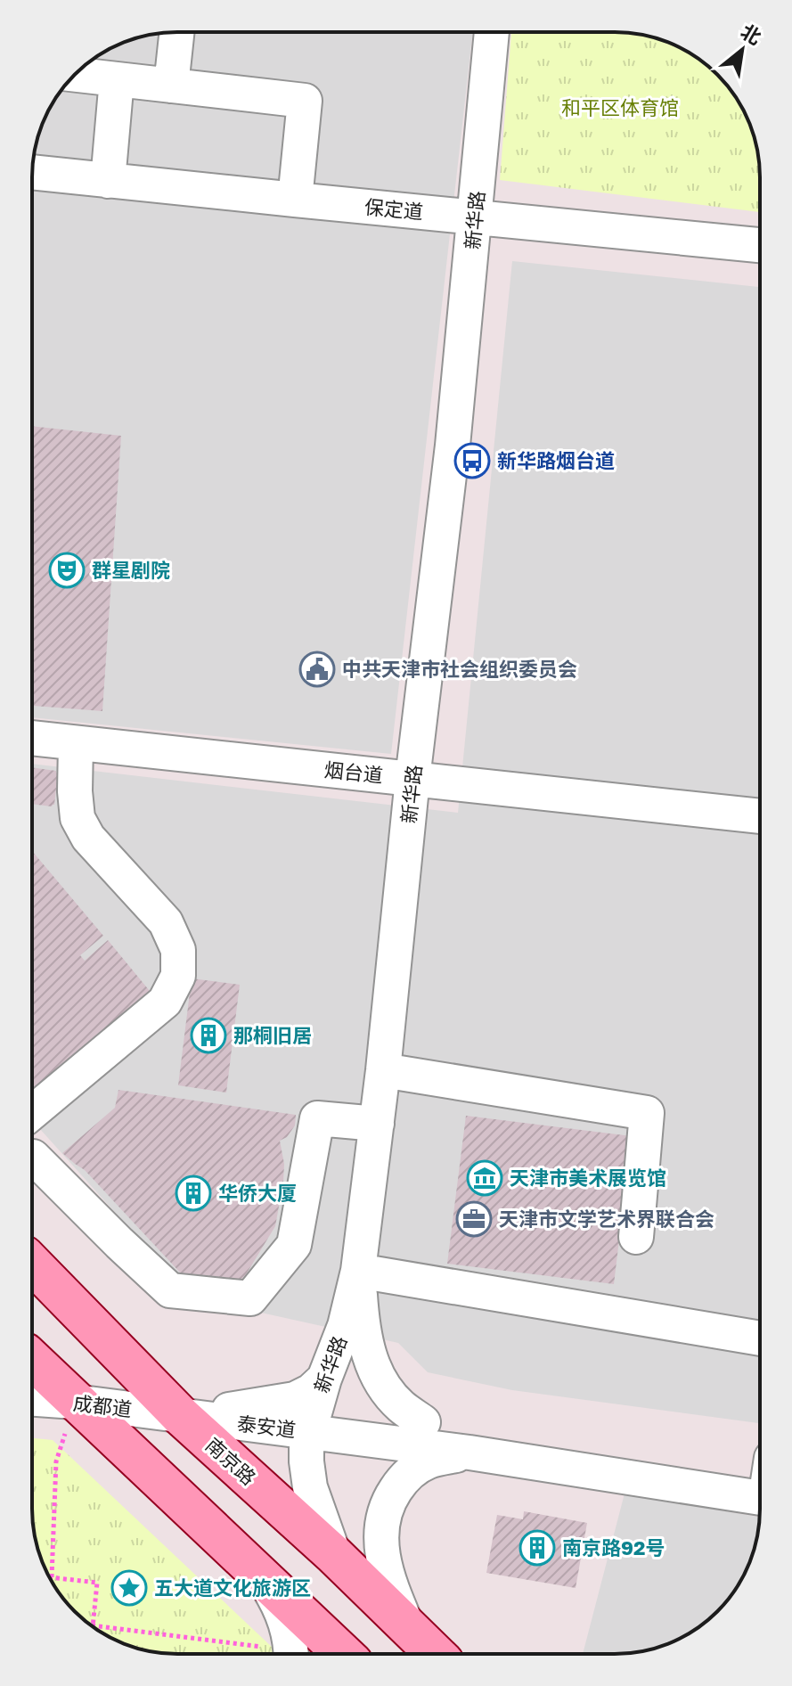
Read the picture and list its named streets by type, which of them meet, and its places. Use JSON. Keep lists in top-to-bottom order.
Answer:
{
  "streets": {
    "main road": ["南京路"],
    "street": [
      "保定道",
      "新华路",
      "烟台道",
      "成都道",
      "泰安道"
    ]
  },
  "crossings": [
    ["保定道", "新华路"],
    ["新华路", "烟台道"],
    ["新华路", "泰安道"],
    ["新华路", "南京路"],
    ["成都道", "泰安道"],
    ["成都道", "南京路"],
    ["泰安道", "南京路"]
  ],
  "parks": ["和平区体育馆"],
  "places": {
    "bus stop": ["新华路烟台道"],
    "theatre": ["群星剧院"],
    "public building": ["中共天津市社会组织委员会"],
    "building": ["那桐旧居", "华侨大厦", "南京路92号"],
    "museum": ["天津市美术展览馆"],
    "office": ["天津市文学艺术界联合会"],
    "place": ["五大道文化旅游区"]
  },
  "north": "top right"
}
